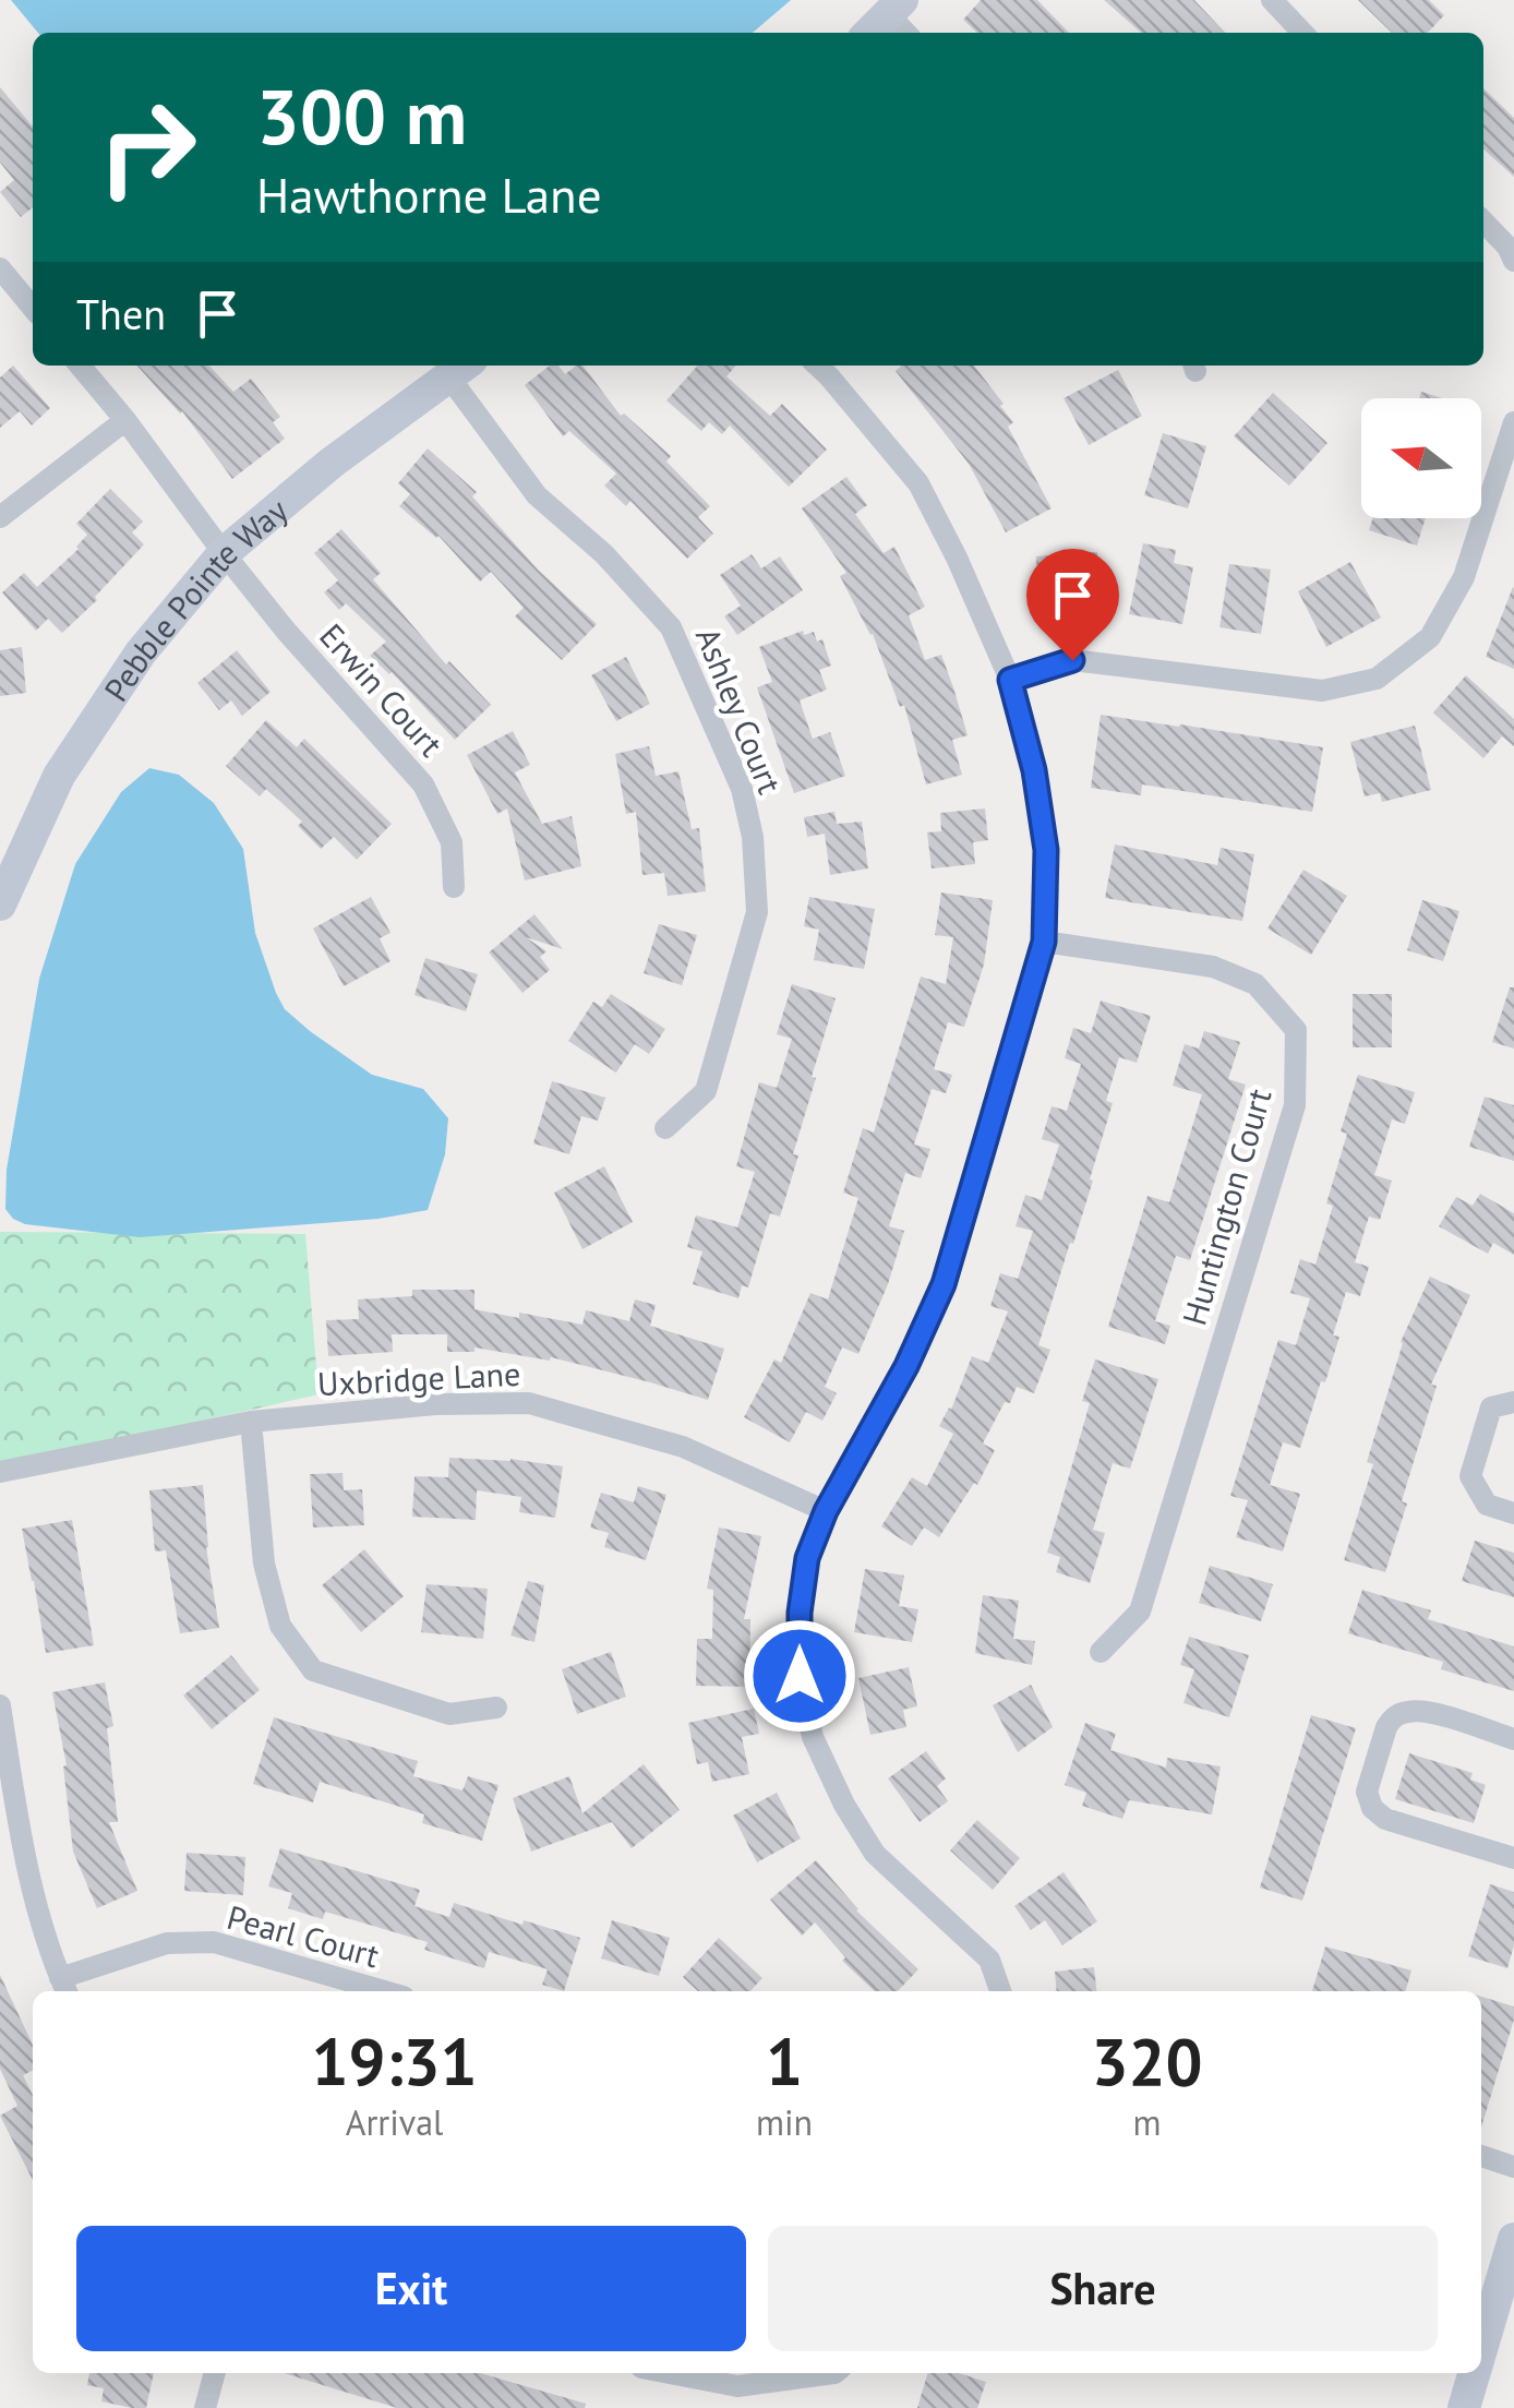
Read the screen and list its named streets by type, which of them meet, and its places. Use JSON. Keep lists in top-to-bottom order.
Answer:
{
  "streets": {
    "street": [
      "Pebble Pointe Way",
      "Erwin Court",
      "Ashley Court",
      "Huntington Court",
      "Uxbridge Lane",
      "Pearl Court"
    ]
  },
  "crossings": [
    ["Pebble Pointe Way", "Erwin Court"],
    ["Pebble Pointe Way", "Ashley Court"]
  ],
  "north": "left",
  "page": {
    "turn": ["300 m", "Hawthorne Lane"],
    "then": "Then",
    "eta": [
      "19:31",
      "Arrival",
      "1",
      "min",
      "320",
      "m"
    ],
    "buttons": ["Exit", "Share"]
  }
}
